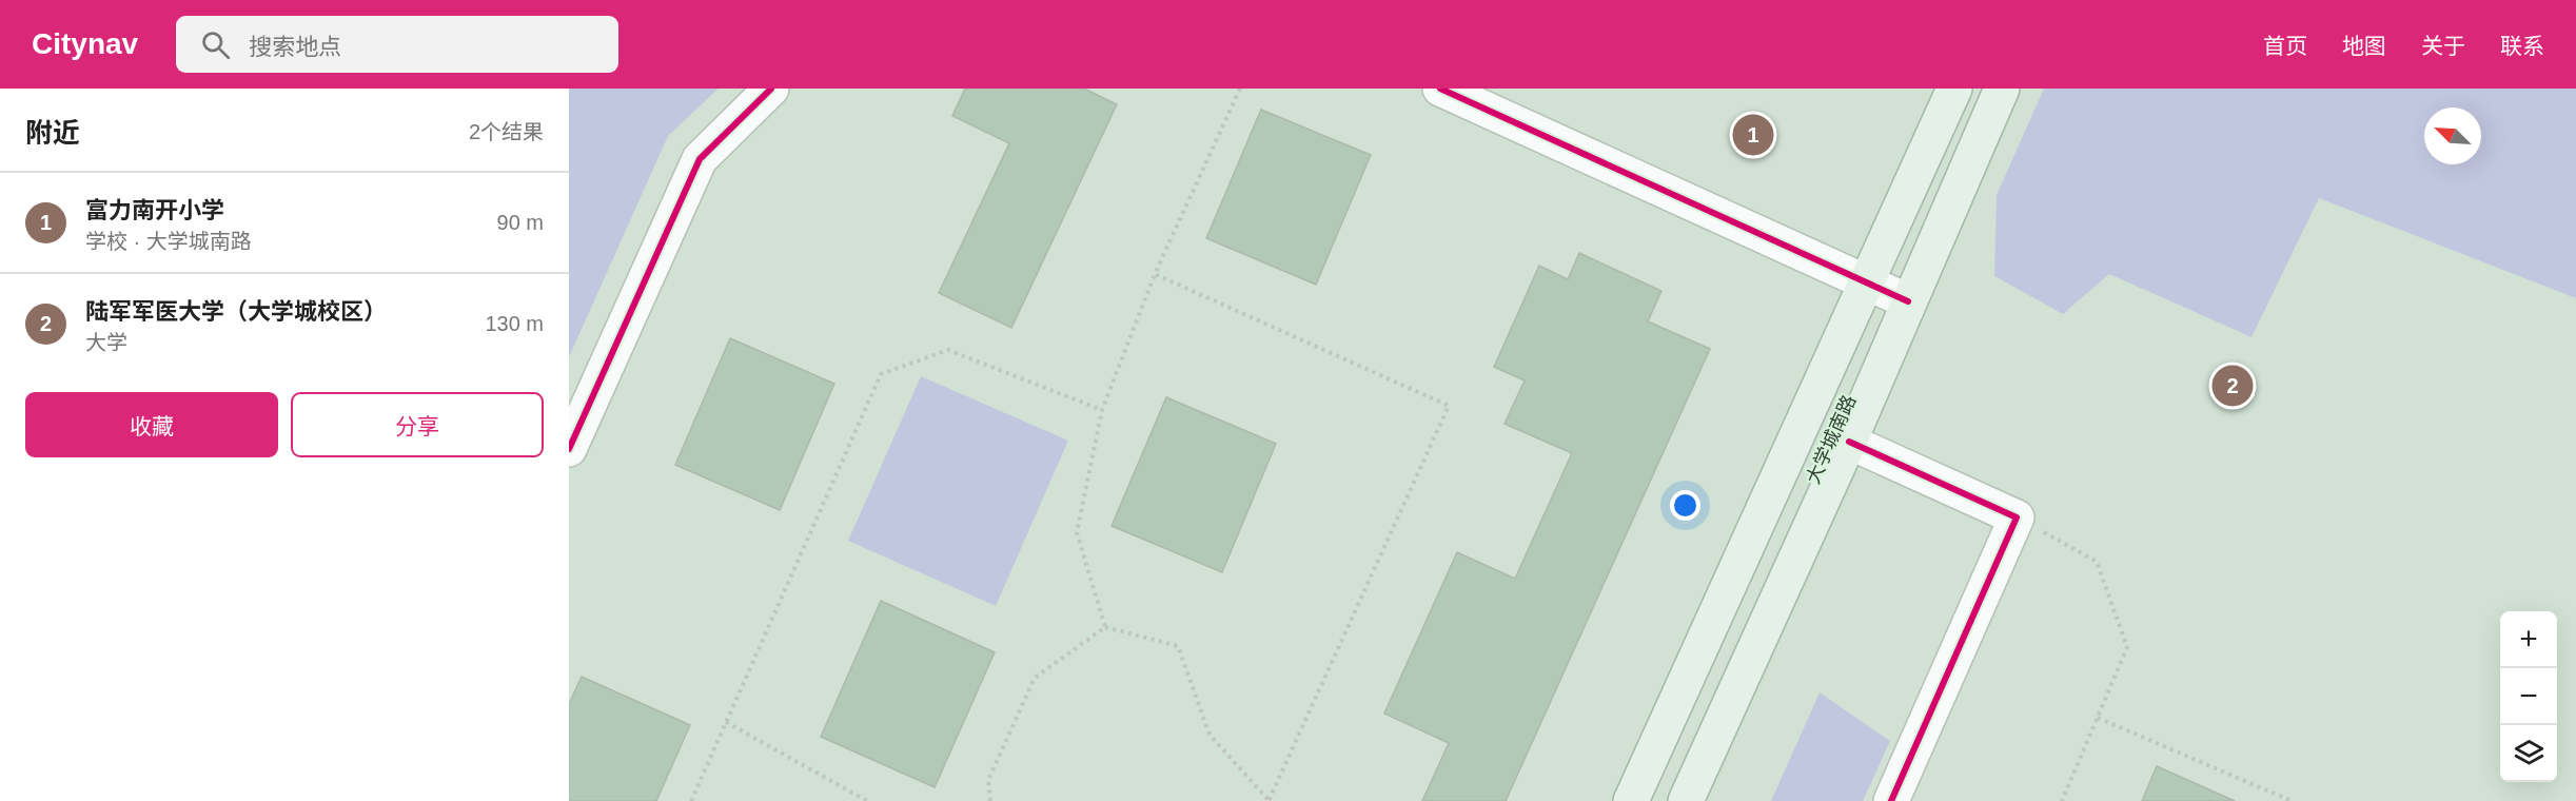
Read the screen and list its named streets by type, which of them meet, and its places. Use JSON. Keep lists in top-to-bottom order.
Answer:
{
  "streets": {
    "main road": ["大学城南路"]
  },
  "north": "top left",
  "page": {
    "header": "Citynav",
    "search": "搜索地点",
    "nav": [
      "首页",
      "地图",
      "关于",
      "联系"
    ],
    "heading": ["附近", "2个结果"],
    "pins": ["1", "2"],
    "list": [
      {
        "mark": "1",
        "name": "富力南开小学",
        "note": "学校 · 大学城南路",
        "value": "90 m"
      },
      {
        "mark": "2",
        "name": "陆军军医大学（大学城校区）",
        "note": "大学",
        "value": "130 m"
      }
    ],
    "buttons": ["收藏", "分享"],
    "map_buttons": ["+", "−"]
  }
}
